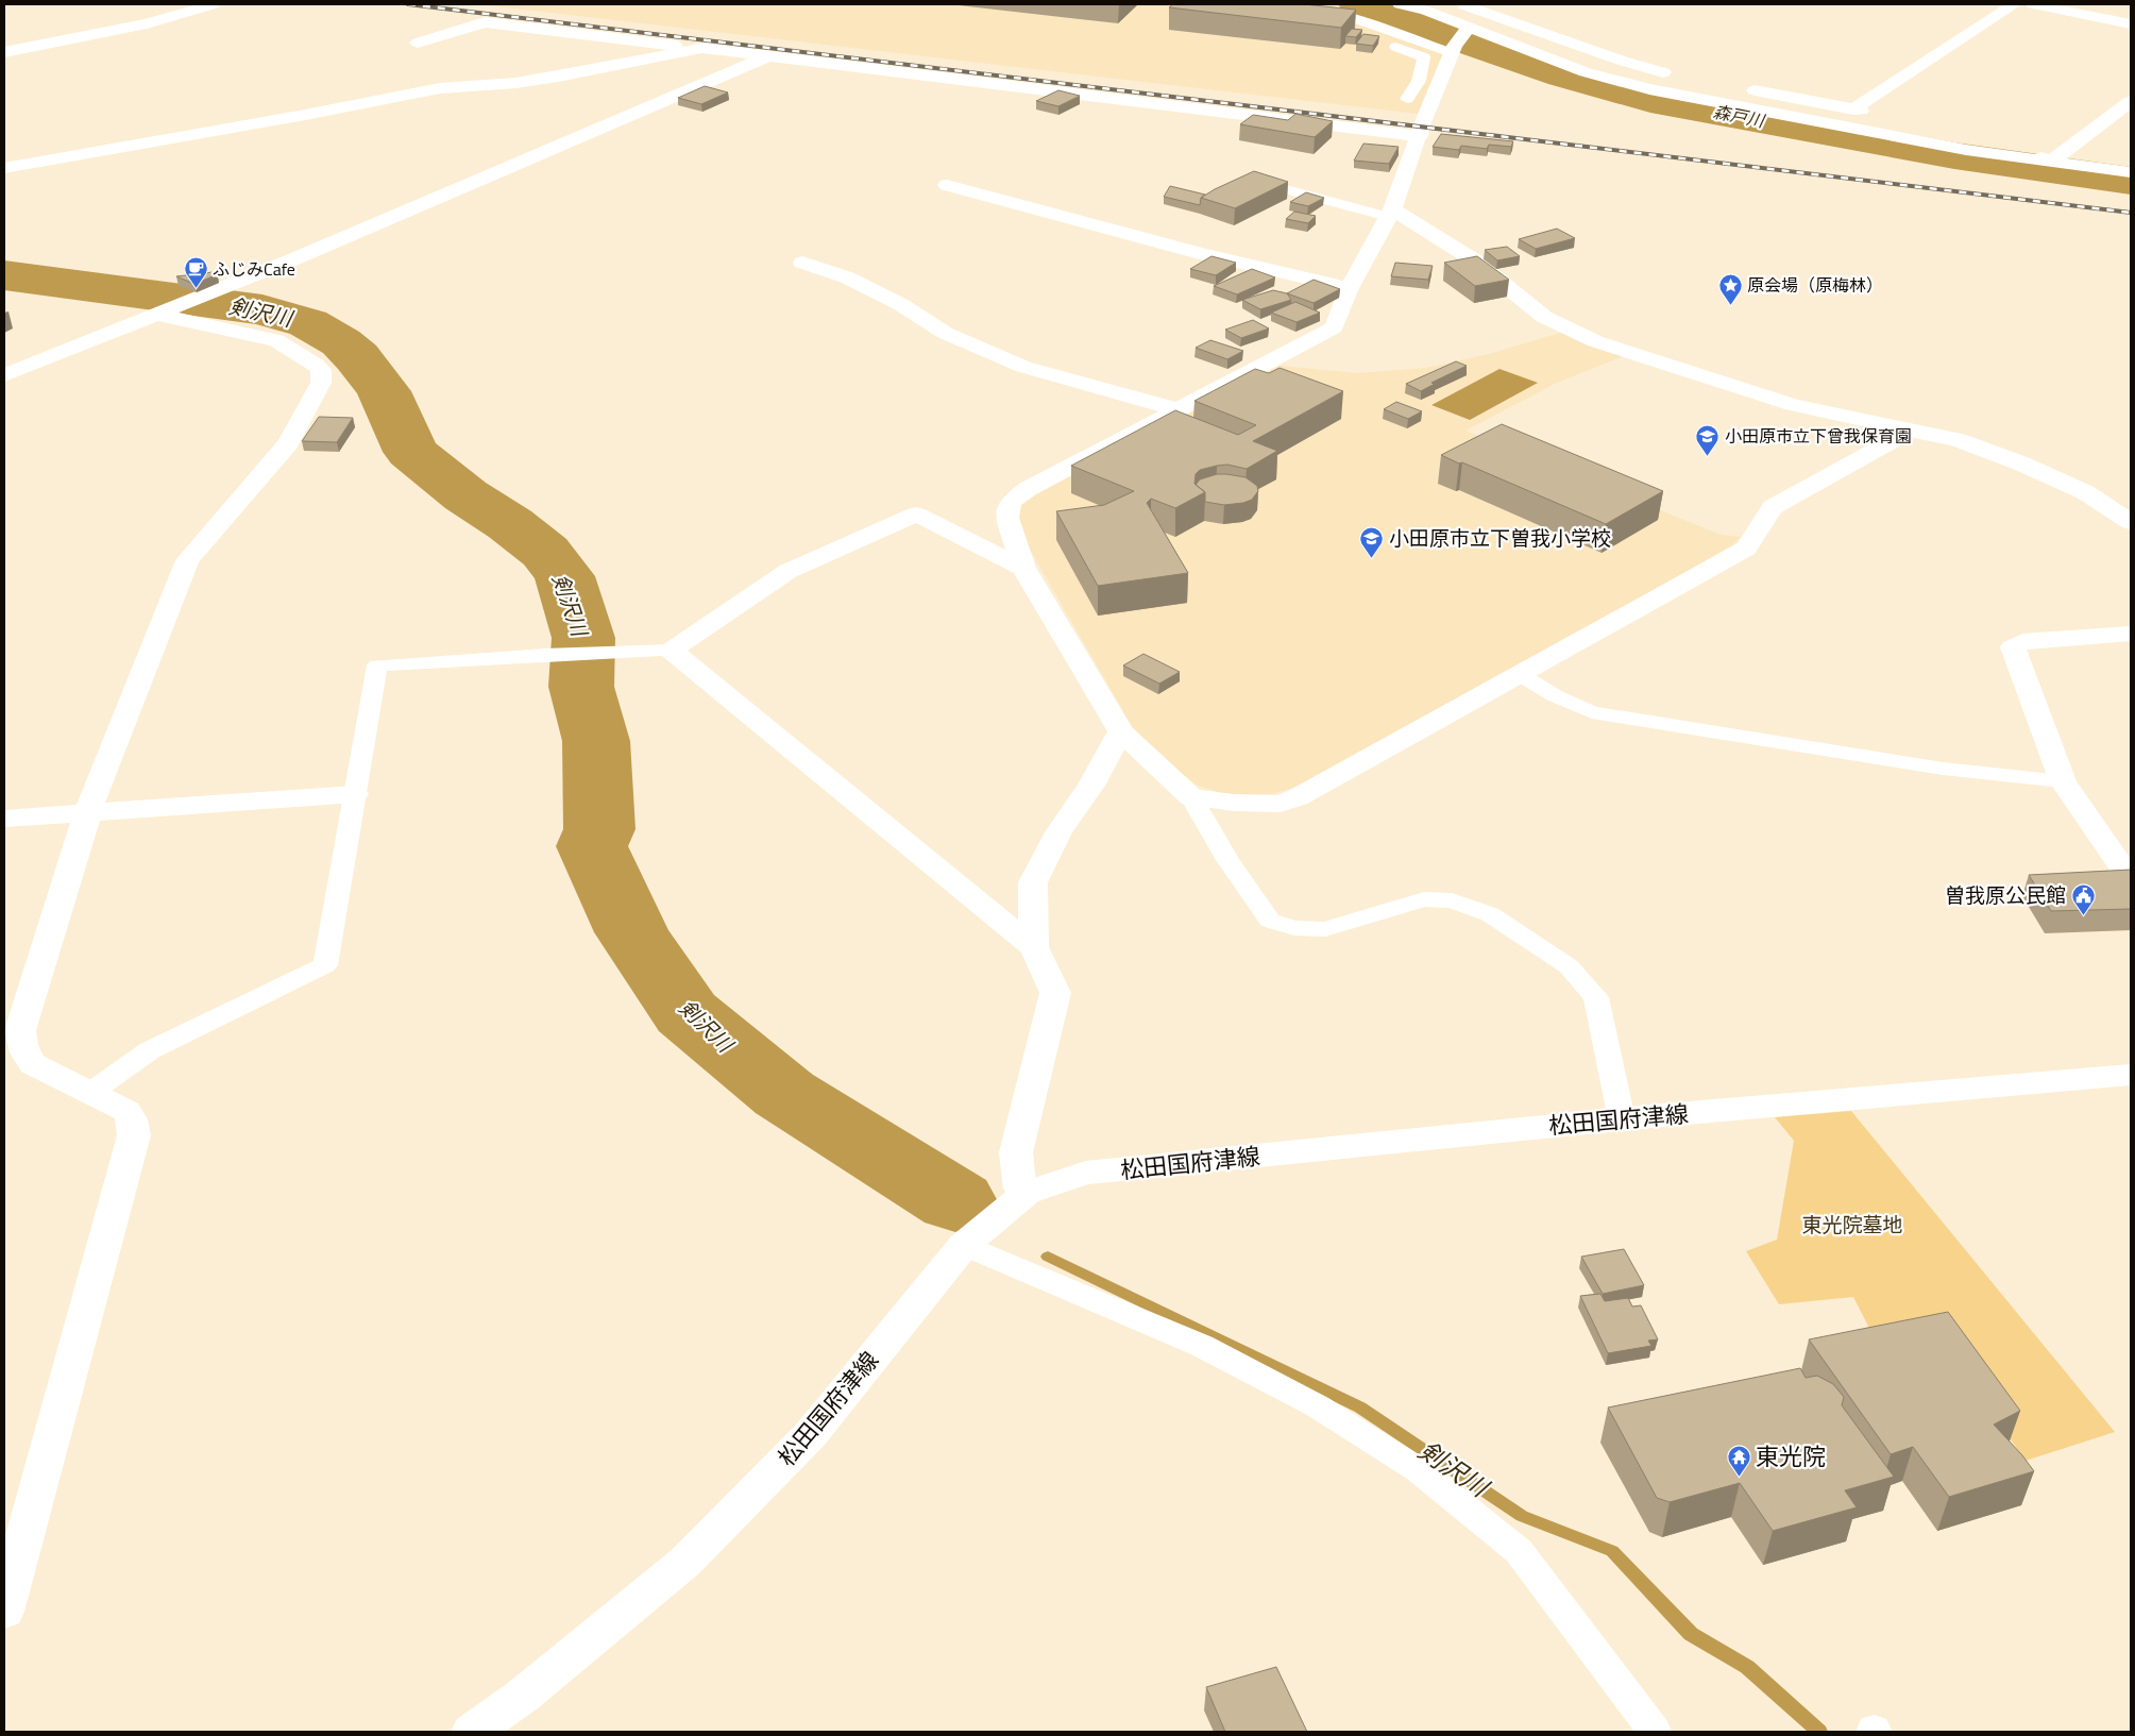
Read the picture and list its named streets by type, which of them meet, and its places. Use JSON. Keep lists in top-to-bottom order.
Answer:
{
  "streets": {
    "street": ["松田国府津線"]
  },
  "water": ["森戸川", "剣沢川"],
  "parks": ["東光院墓地"],
  "places": {
    "cafe": ["ふじみCafe"],
    "place": ["原会場（原梅林）"],
    "school or university": ["小田原市立下曾我保育園", "小田原市立下曽我小学校"],
    "public building": ["曽我原公民館"],
    "temple": ["東光院"]
  }
}
